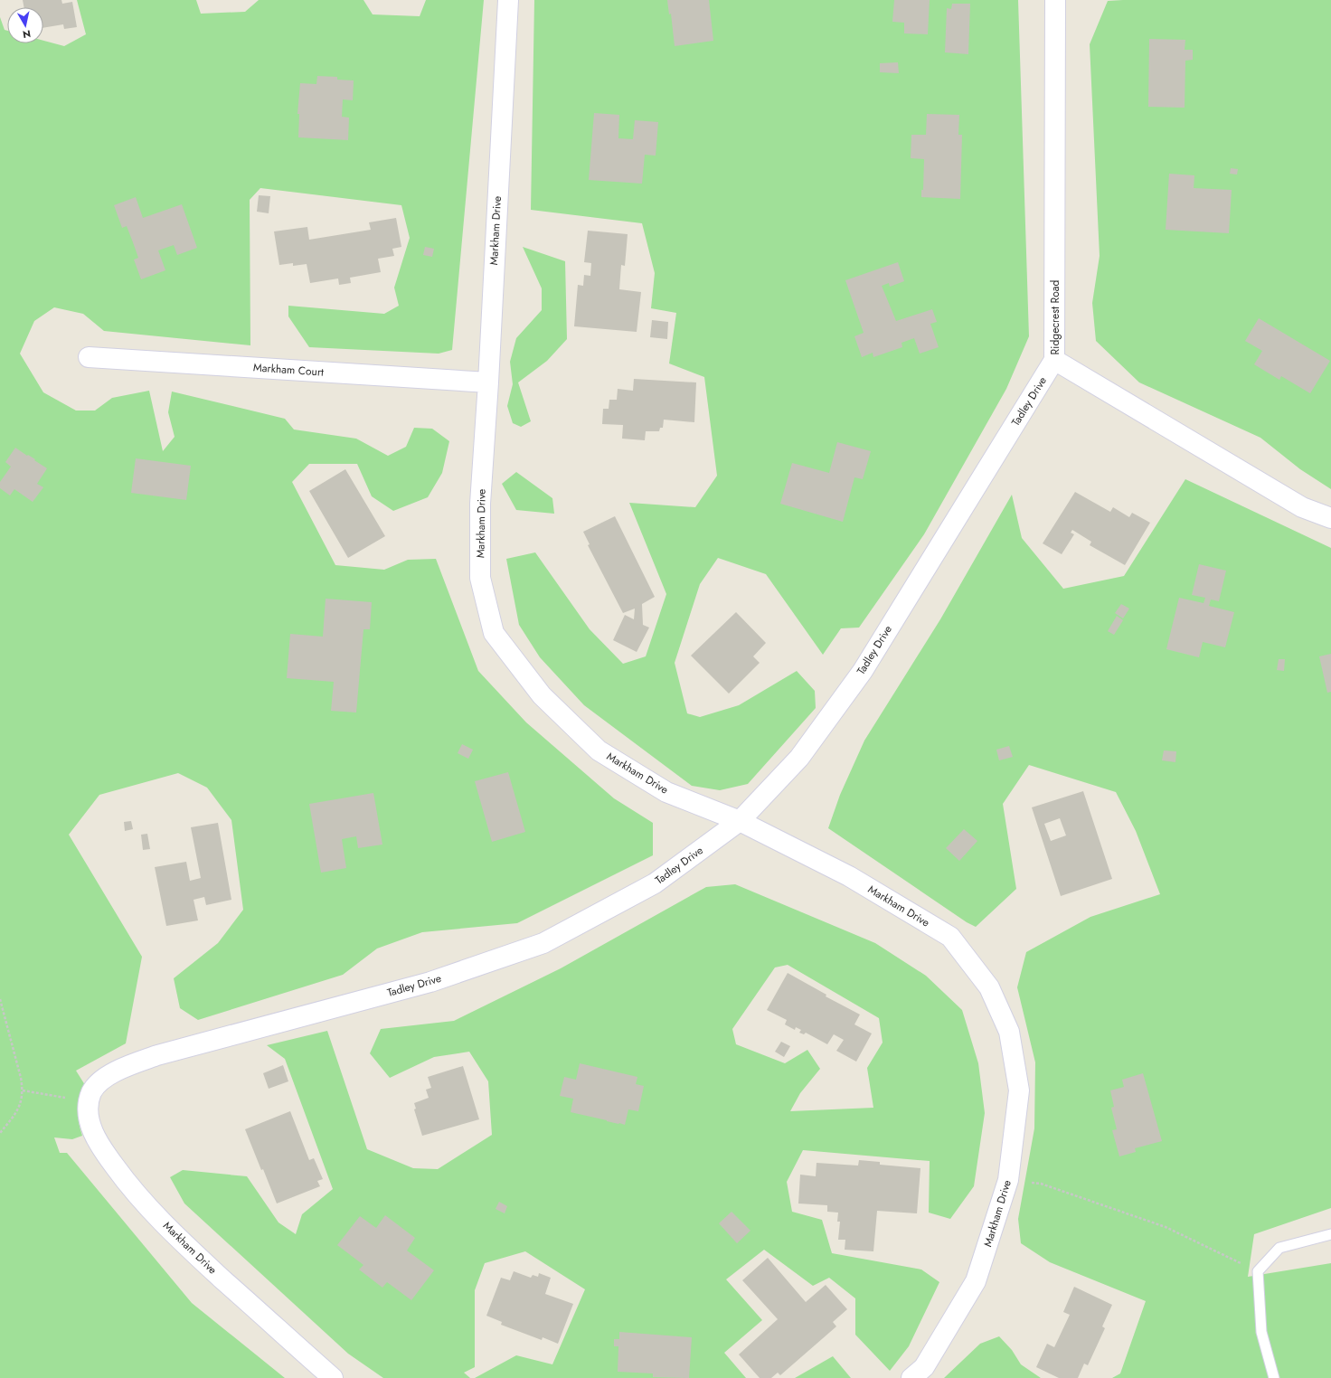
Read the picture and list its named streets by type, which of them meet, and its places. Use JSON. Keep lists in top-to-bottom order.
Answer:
{
  "streets": {
    "street": [
      "Markham Drive",
      "Ridgecrest Road",
      "Markham Court",
      "Tadley Drive"
    ]
  },
  "crossings": [
    ["Markham Drive", "Markham Court"],
    ["Markham Drive", "Tadley Drive"],
    ["Ridgecrest Road", "Tadley Drive"]
  ],
  "north": "bottom"
}
